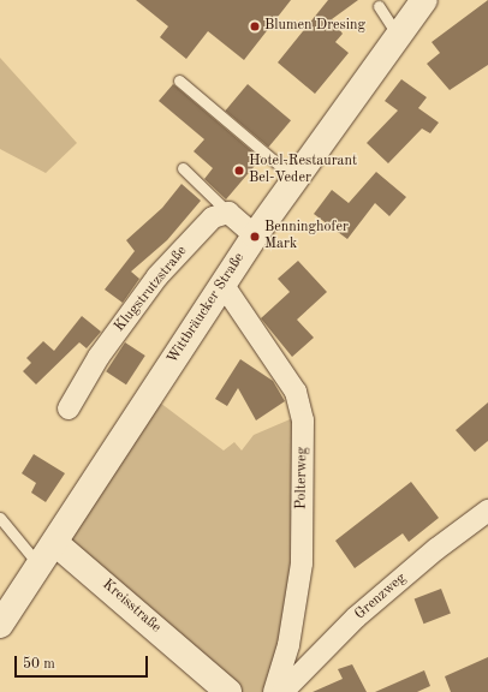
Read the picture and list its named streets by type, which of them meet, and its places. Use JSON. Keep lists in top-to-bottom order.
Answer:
{
  "streets": {
    "main road": ["Wittbräucker Straße", "Kreisstraße"],
    "street": ["Klugstrutzstraße", "Polterweg", "Grenzweg"]
  },
  "crossings": [
    ["Wittbräucker Straße", "Polterweg"],
    ["Wittbräucker Straße", "Kreisstraße"]
  ],
  "places": ["Blumen Dresing", "Hotel-Restaurant Bel-Veder", "Benninghofer Mark"],
  "scale_bar": "50 m"
}
